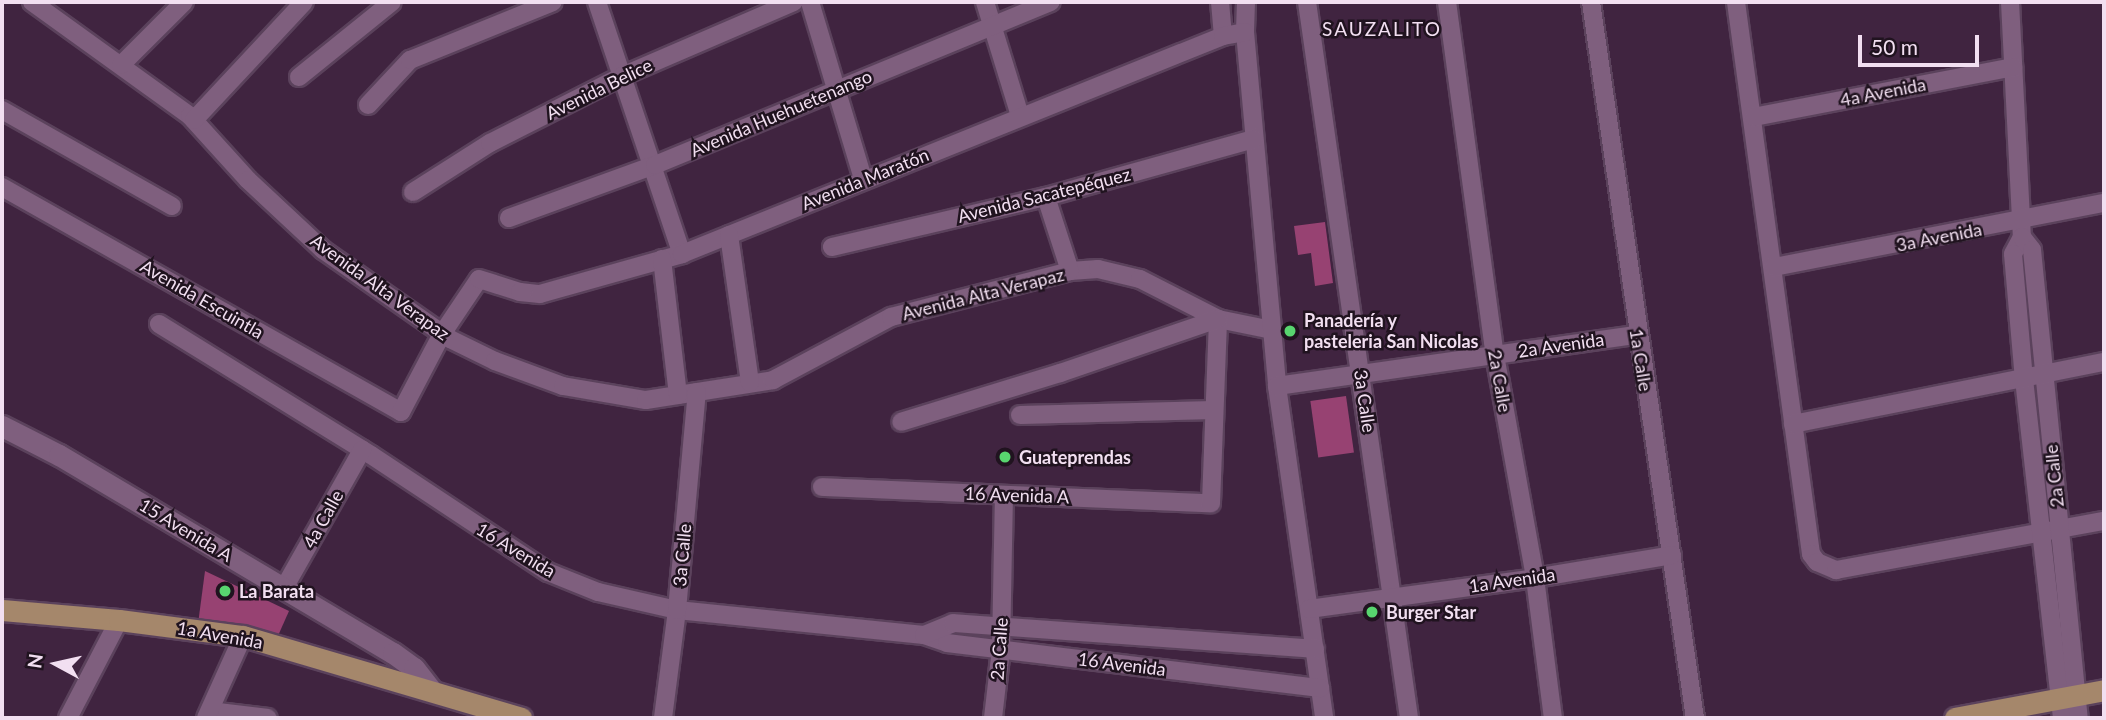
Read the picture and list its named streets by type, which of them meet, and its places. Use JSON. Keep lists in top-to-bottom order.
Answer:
{
  "streets": {
    "main road": ["1a Avenida"],
    "street": [
      "Avenida Belice",
      "4a Avenida",
      "Avenida Huehuetenango",
      "Avenida Maratón",
      "Avenida Sacatepéquez",
      "3a Avenida",
      "Avenida Alta Verapaz",
      "Avenida Escuintla",
      "2a Avenida",
      "1a Calle",
      "2a Calle",
      "3a Calle",
      "16 Avenida A",
      "4a Calle",
      "15 Avenida A",
      "16 Avenida"
    ]
  },
  "crossings": [
    ["4a Avenida", "2a Calle"],
    ["Avenida Maratón", "Avenida Alta Verapaz"],
    ["Avenida Maratón", "Avenida Escuintla"],
    ["3a Avenida", "2a Calle"],
    ["Avenida Alta Verapaz", "Avenida Escuintla"],
    ["Avenida Alta Verapaz", "3a Calle"],
    ["2a Avenida", "1a Calle"],
    ["2a Avenida", "2a Calle"],
    ["2a Avenida", "3a Calle"],
    ["1a Calle", "1a Avenida"],
    ["2a Calle", "16 Avenida A"],
    ["2a Calle", "16 Avenida"],
    ["2a Calle", "1a Avenida"],
    ["3a Calle", "16 Avenida"],
    ["3a Calle", "1a Avenida"],
    ["4a Calle", "15 Avenida A"],
    ["4a Calle", "16 Avenida"],
    ["15 Avenida A", "1a Avenida"]
  ],
  "districts": ["SAUZALITO"],
  "places": [
    "Panadería y pasteleria San Nicolas",
    "Guateprendas",
    "La Barata",
    "Burger Star"
  ],
  "scale_bar": "50 m",
  "north": "left"
}
